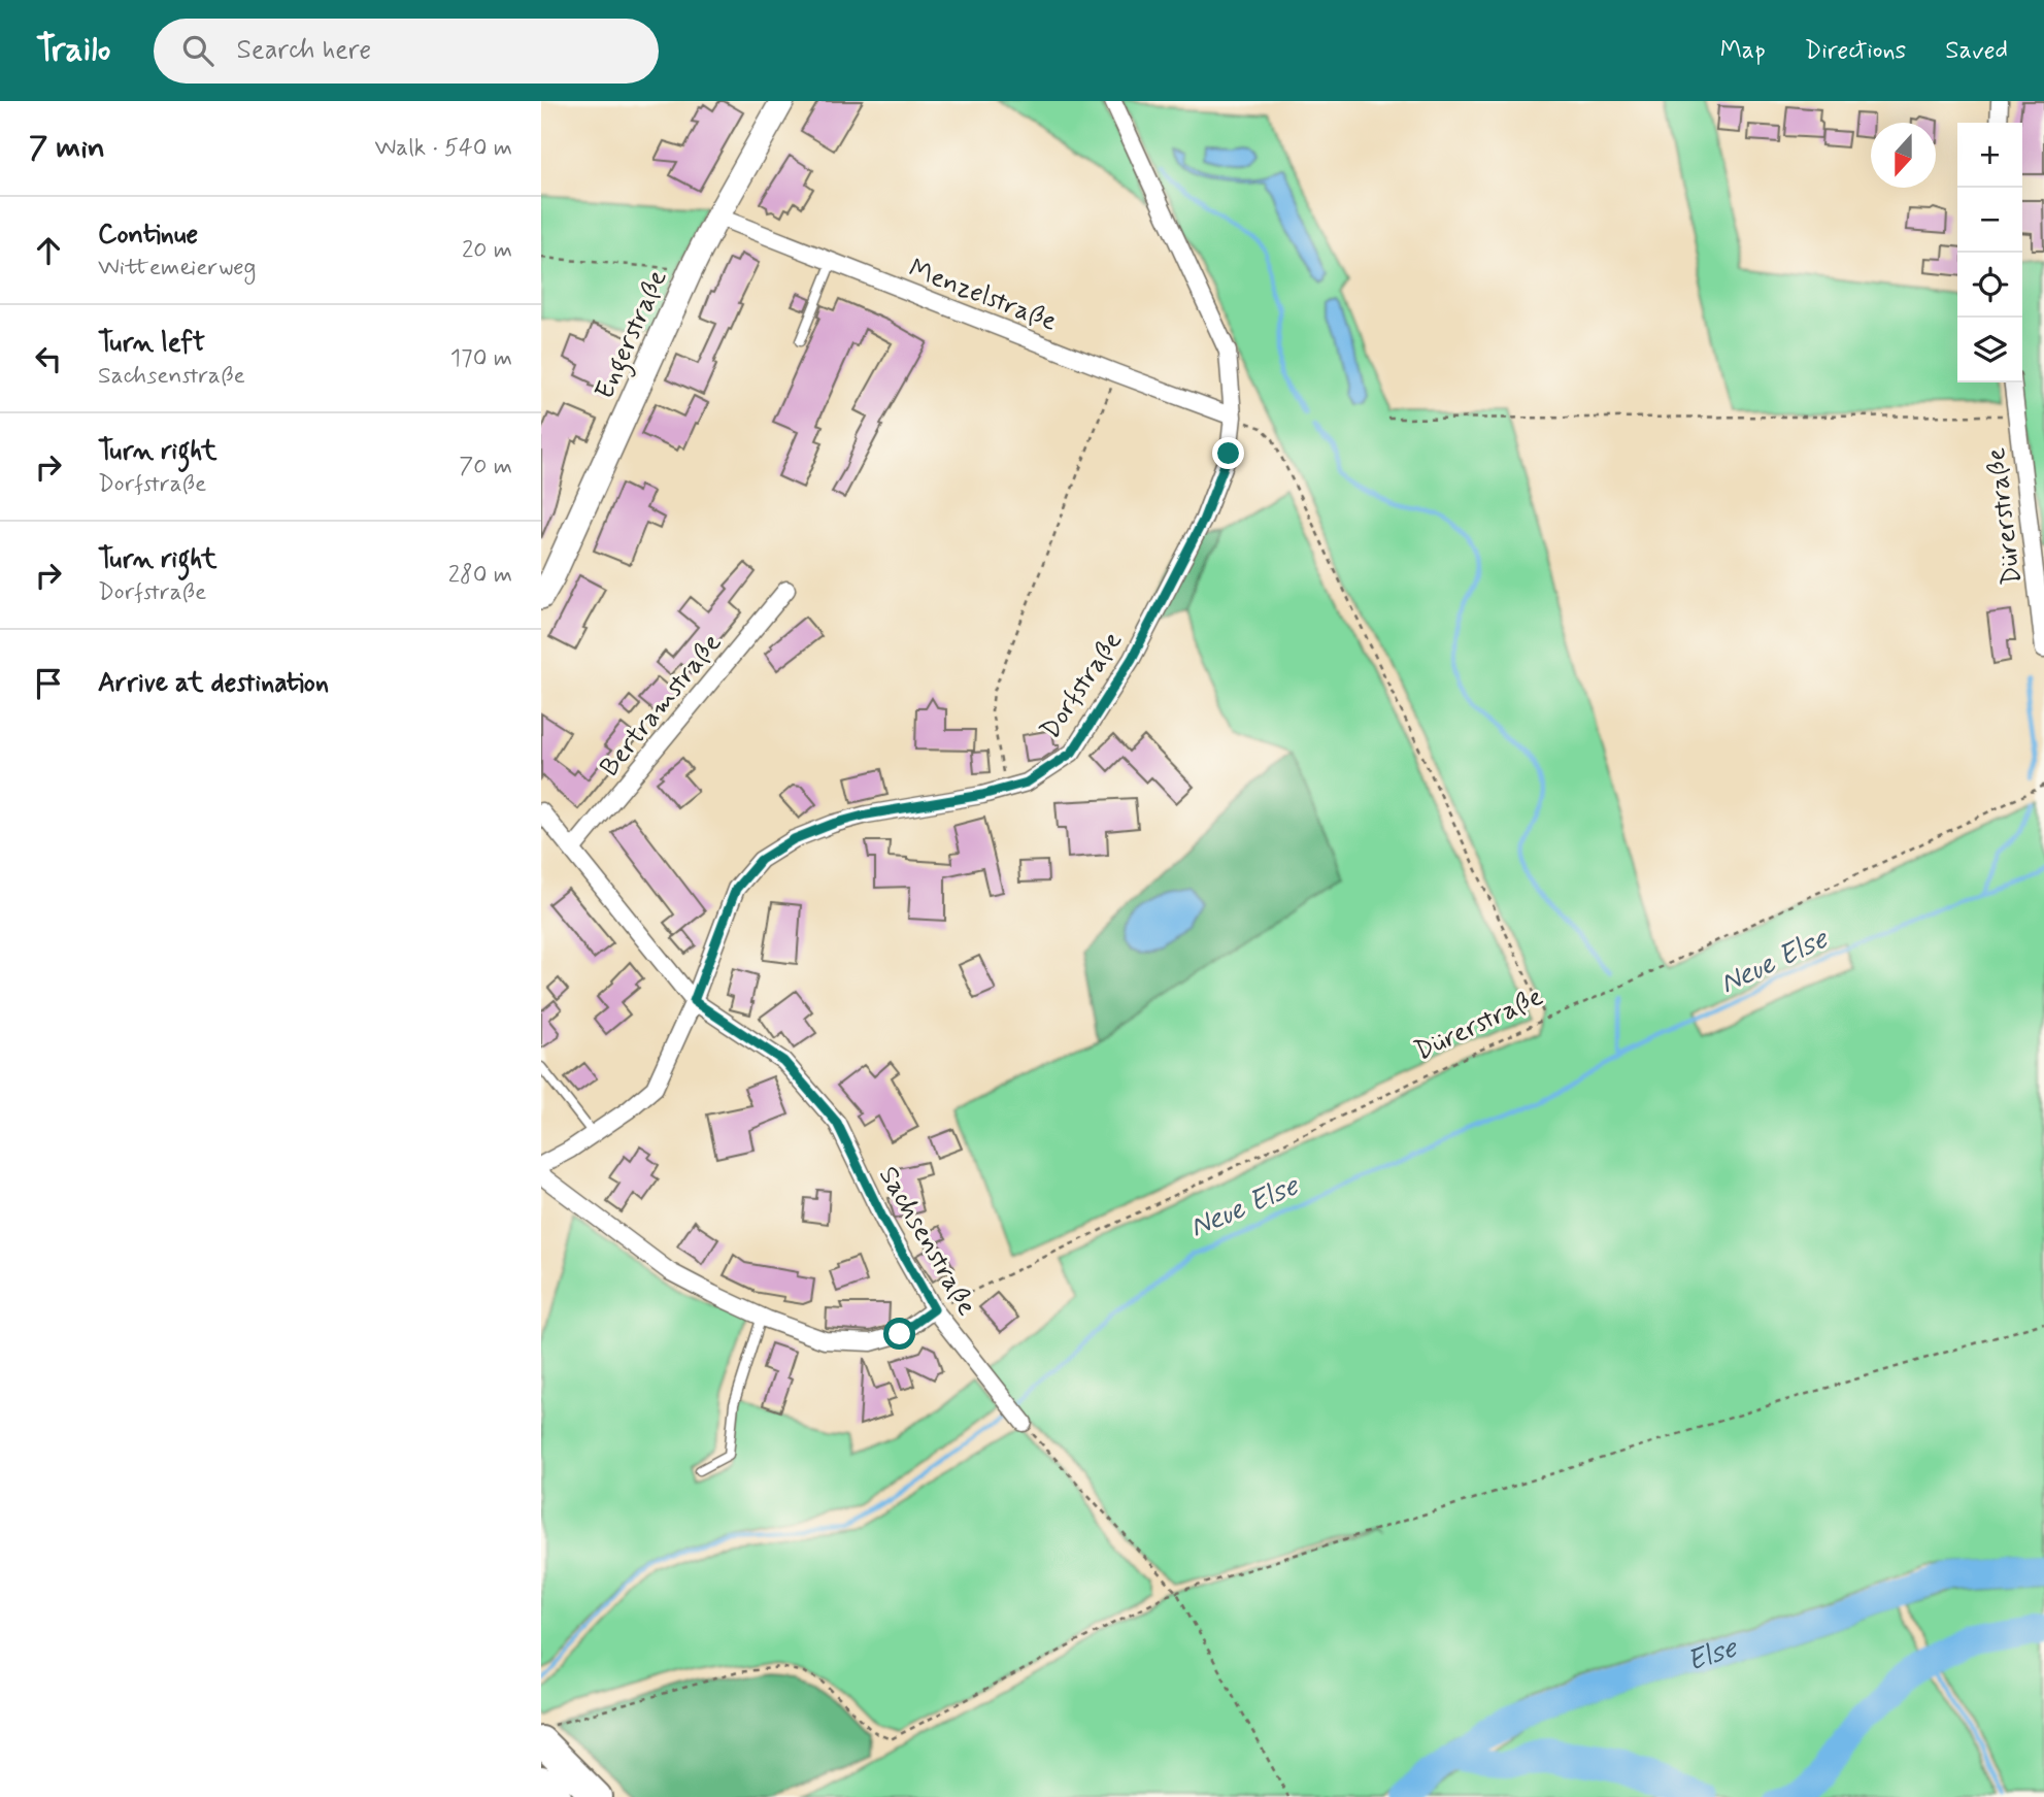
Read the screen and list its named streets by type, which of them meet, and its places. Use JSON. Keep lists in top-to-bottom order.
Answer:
{
  "streets": {
    "main road": ["Engerstraße"],
    "street": [
      "Menzelstraße",
      "Dürerstraße",
      "Dorfstraße",
      "Bertramstraße",
      "Sachsenstraße"
    ]
  },
  "crossings": [
    ["Menzelstraße", "Engerstraße"],
    ["Menzelstraße", "Dorfstraße"],
    ["Dürerstraße", "Sachsenstraße"],
    ["Dorfstraße", "Sachsenstraße"],
    ["Bertramstraße", "Sachsenstraße"]
  ],
  "water": ["Neue Else", "Else"],
  "north": "bottom",
  "page": {
    "header": "Trailo",
    "search": "Search here",
    "nav": ["Map", "Directions", "Saved"],
    "heading": ["7 min", "Walk · 540 m"],
    "map_buttons": ["+", "−"],
    "list": [
      ["Continue", "Wittemeierweg", "20 m"],
      ["Turn left", "Sachsenstraße", "170 m"],
      ["Turn right", "Dorfstraße", "70 m"],
      ["Turn right", "Dorfstraße", "280 m"],
      "Arrive at destination"
    ]
  }
}
